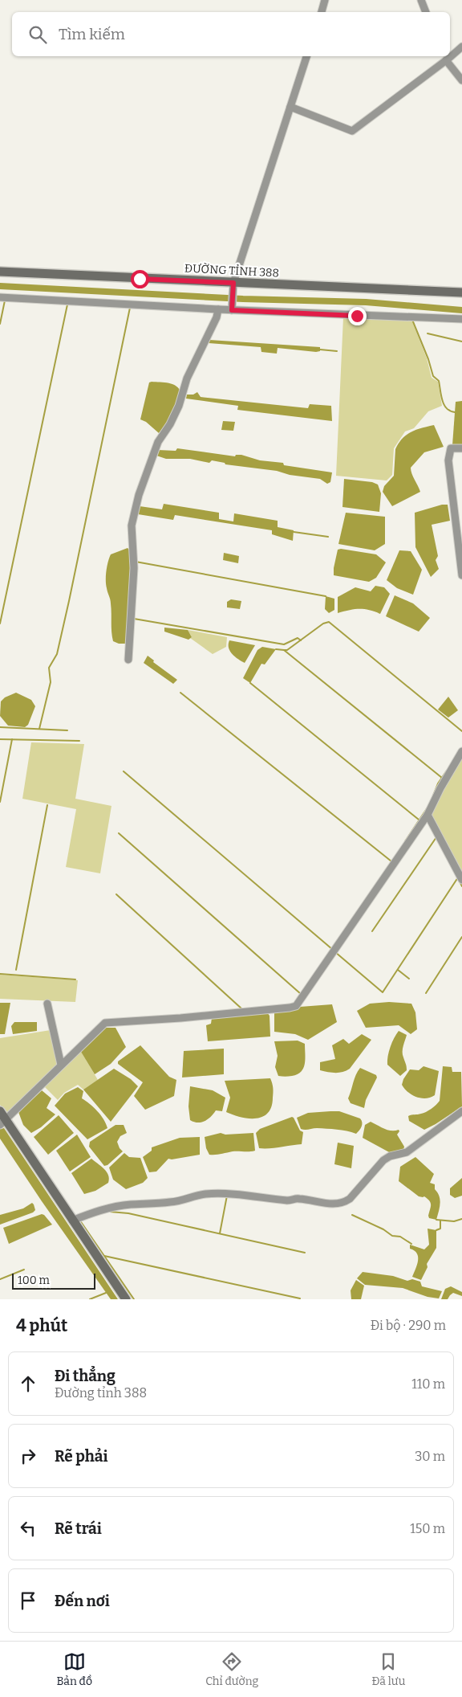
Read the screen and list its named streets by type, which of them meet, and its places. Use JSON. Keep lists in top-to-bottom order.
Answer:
{
  "streets": {
    "main road": ["ĐƯỜNG TỈNH 388"]
  },
  "scale_bar": "100 m",
  "page": {
    "search": "Tìm kiếm",
    "scale": "100 m",
    "heading": ["4 phút", "Đi bộ · 290 m"],
    "list": [
      ["Đi thẳng", "Đường tỉnh 388", "110 m"],
      ["Rẽ phải", "30 m"],
      ["Rẽ trái", "150 m"],
      "Đến nơi"
    ],
    "nav": ["Bản đồ", "Chỉ đường", "Đã lưu"]
  }
}
